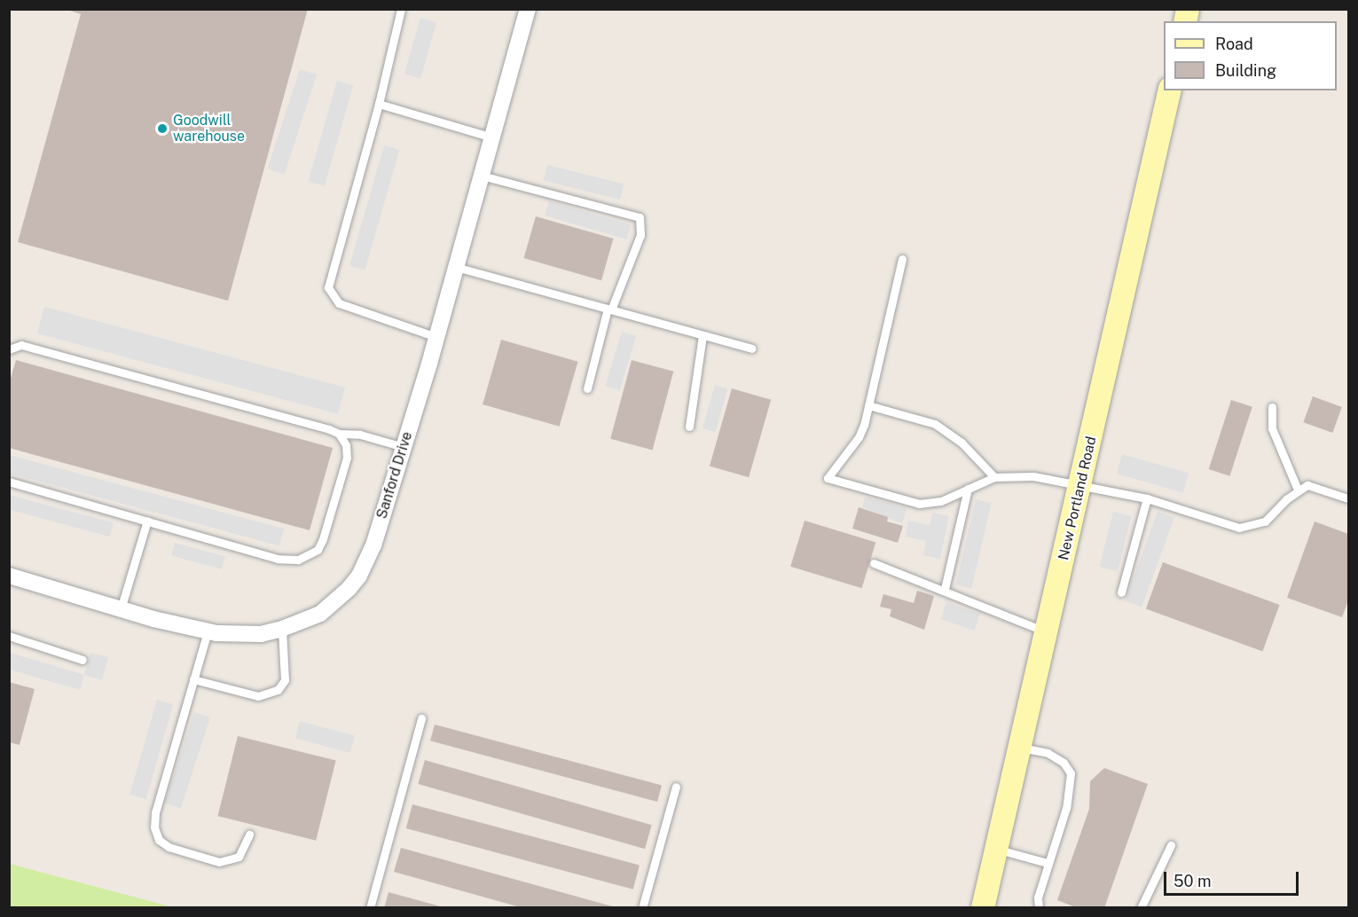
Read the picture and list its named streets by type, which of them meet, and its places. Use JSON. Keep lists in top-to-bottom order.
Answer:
{
  "streets": {
    "street": ["Sanford Drive", "New Portland Road"]
  },
  "places": ["Goodwill warehouse"],
  "legend": ["Road", "Building"],
  "scale_bar": "50 m"
}
